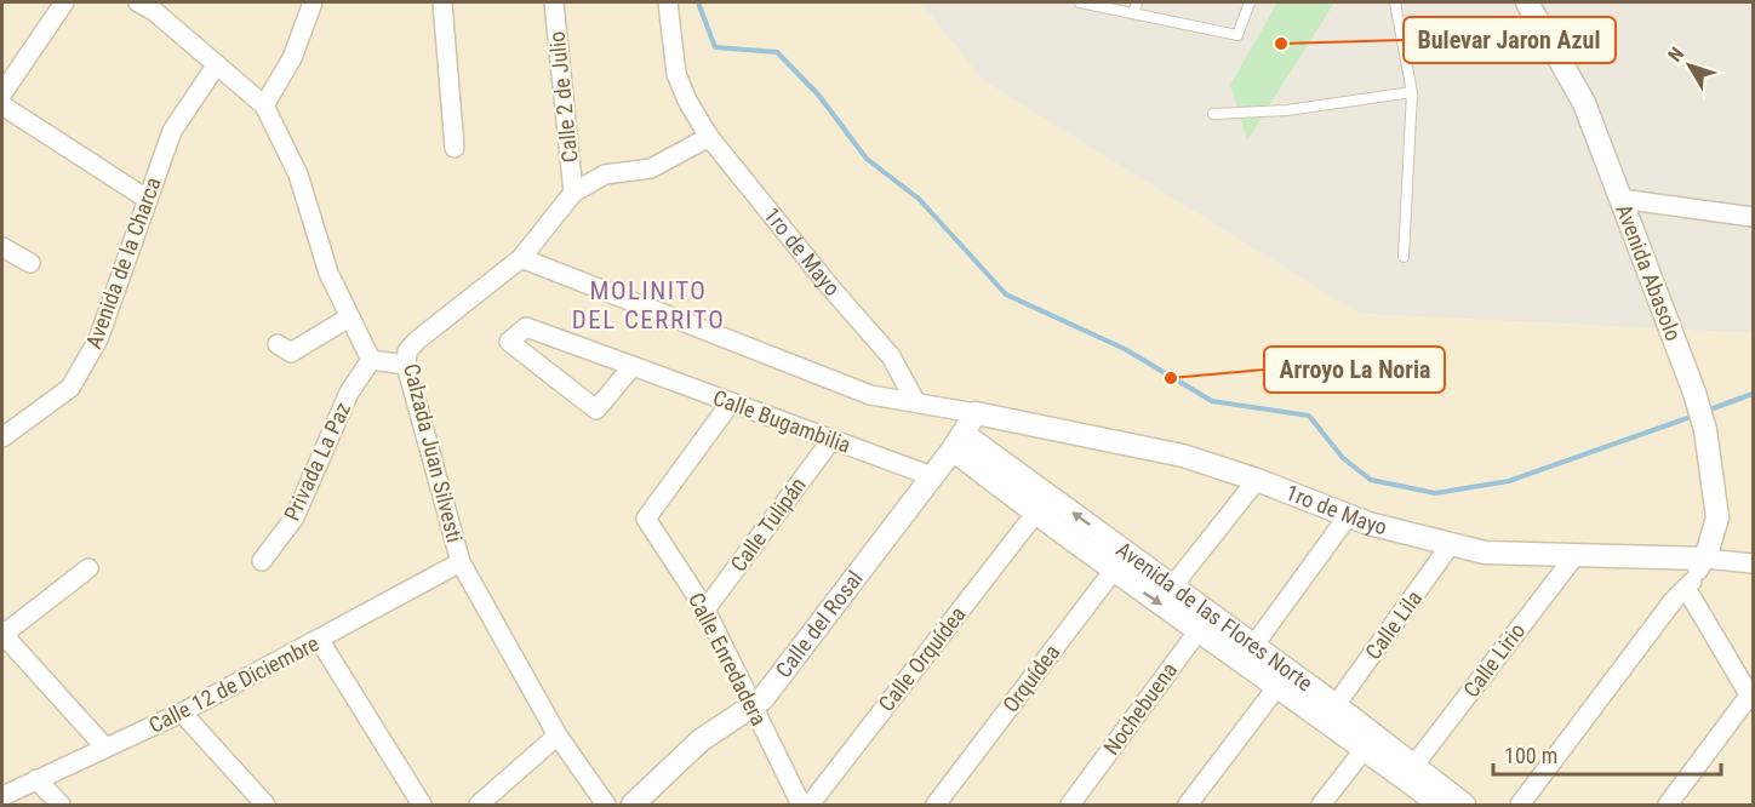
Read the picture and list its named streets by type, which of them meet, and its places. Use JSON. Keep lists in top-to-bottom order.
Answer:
{
  "streets": {
    "street": [
      "Calle 2 de Julio",
      "1ro de Mayo",
      "Avenida de la Charca",
      "Avenida Abasolo",
      "Calle Bugambilia",
      "Calzada Juan Silvesti",
      "Privada La Paz",
      "Calle Tulipán",
      "Avenida de las Flores Norte",
      "Calle del Rosal",
      "Calle Lila",
      "Calle Enredadera",
      "Calle Orquídea",
      "Calle Lirio",
      "Orquídea",
      "Calle 12 de Diciembre",
      "Nochebuena"
    ]
  },
  "crossings": [
    ["Calle 2 de Julio", "Calzada Juan Silvesti"],
    ["1ro de Mayo", "Avenida Abasolo"],
    ["1ro de Mayo", "Calzada Juan Silvesti"],
    ["1ro de Mayo", "Calle del Rosal"],
    ["1ro de Mayo", "Calle Lila"],
    ["1ro de Mayo", "Calle Lirio"],
    ["Calle Bugambilia", "Calle Tulipán"],
    ["Calle Bugambilia", "Calle del Rosal"],
    ["Calle Bugambilia", "Calle Enredadera"],
    ["Calzada Juan Silvesti", "Calle 12 de Diciembre"],
    ["Calle Tulipán", "Calle Enredadera"],
    ["Avenida de las Flores Norte", "Calle del Rosal"],
    ["Avenida de las Flores Norte", "Calle Lila"],
    ["Avenida de las Flores Norte", "Calle Orquídea"],
    ["Avenida de las Flores Norte", "Calle Lirio"],
    ["Avenida de las Flores Norte", "Orquídea"],
    ["Avenida de las Flores Norte", "Nochebuena"],
    ["Calle del Rosal", "Calle Enredadera"]
  ],
  "districts": ["MOLINITO DEL CERRITO"],
  "places": ["Bulevar Jaron Azul", "Arroyo La Noria"],
  "scale_bar": "100 m",
  "north": "top left"
}
